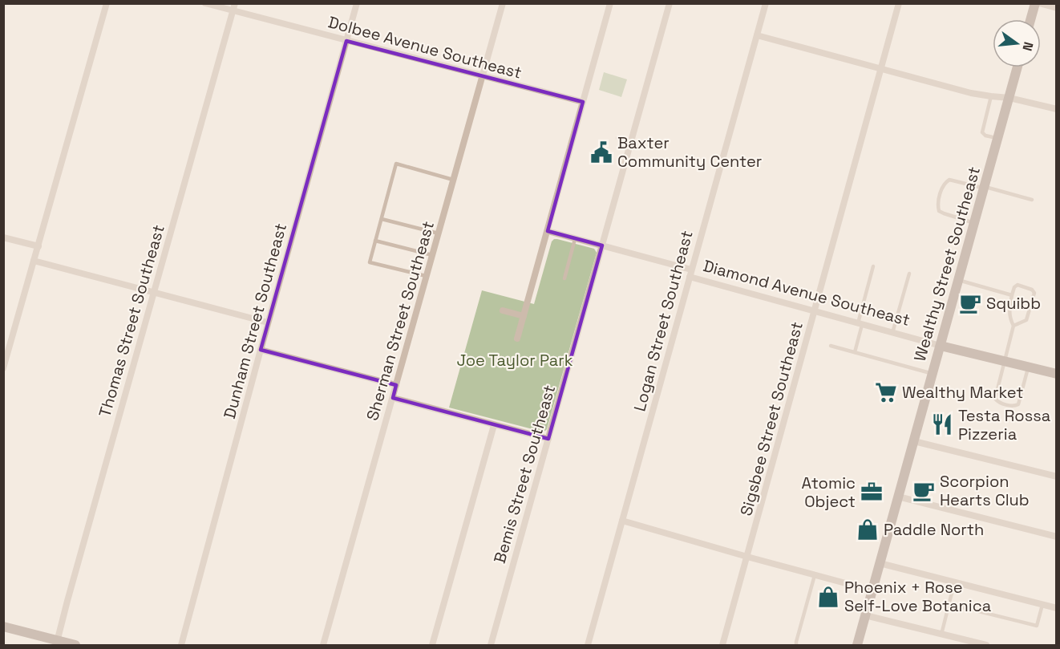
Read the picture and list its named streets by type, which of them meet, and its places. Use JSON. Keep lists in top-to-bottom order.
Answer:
{
  "streets": {
    "main road": ["Wealthy Street Southeast", "Diamond Avenue Southeast"],
    "street": [
      "Dolbee Avenue Southeast",
      "Thomas Street Southeast",
      "Dunham Street Southeast",
      "Sherman Street Southeast",
      "Logan Street Southeast",
      "Sigsbee Street Southeast",
      "Bemis Street Southeast"
    ]
  },
  "crossings": [
    ["Dolbee Avenue Southeast", "Thomas Street Southeast"],
    ["Dolbee Avenue Southeast", "Dunham Street Southeast"],
    ["Dolbee Avenue Southeast", "Sherman Street Southeast"],
    ["Wealthy Street Southeast", "Diamond Avenue Southeast"],
    ["Diamond Avenue Southeast", "Logan Street Southeast"],
    ["Diamond Avenue Southeast", "Sigsbee Street Southeast"],
    ["Diamond Avenue Southeast", "Bemis Street Southeast"]
  ],
  "parks": ["Joe Taylor Park"],
  "places": {
    "public building": ["Baxter Community Center"],
    "cafe": ["Squibb", "Scorpion Hearts Club"],
    "supermarket": ["Wealthy Market"],
    "restaurant": ["Testa Rossa Pizzeria"],
    "office": ["Atomic Object"],
    "shop": ["Paddle North", "Phoenix + Rose Self-Love Botanica"]
  },
  "north": "right"
}
